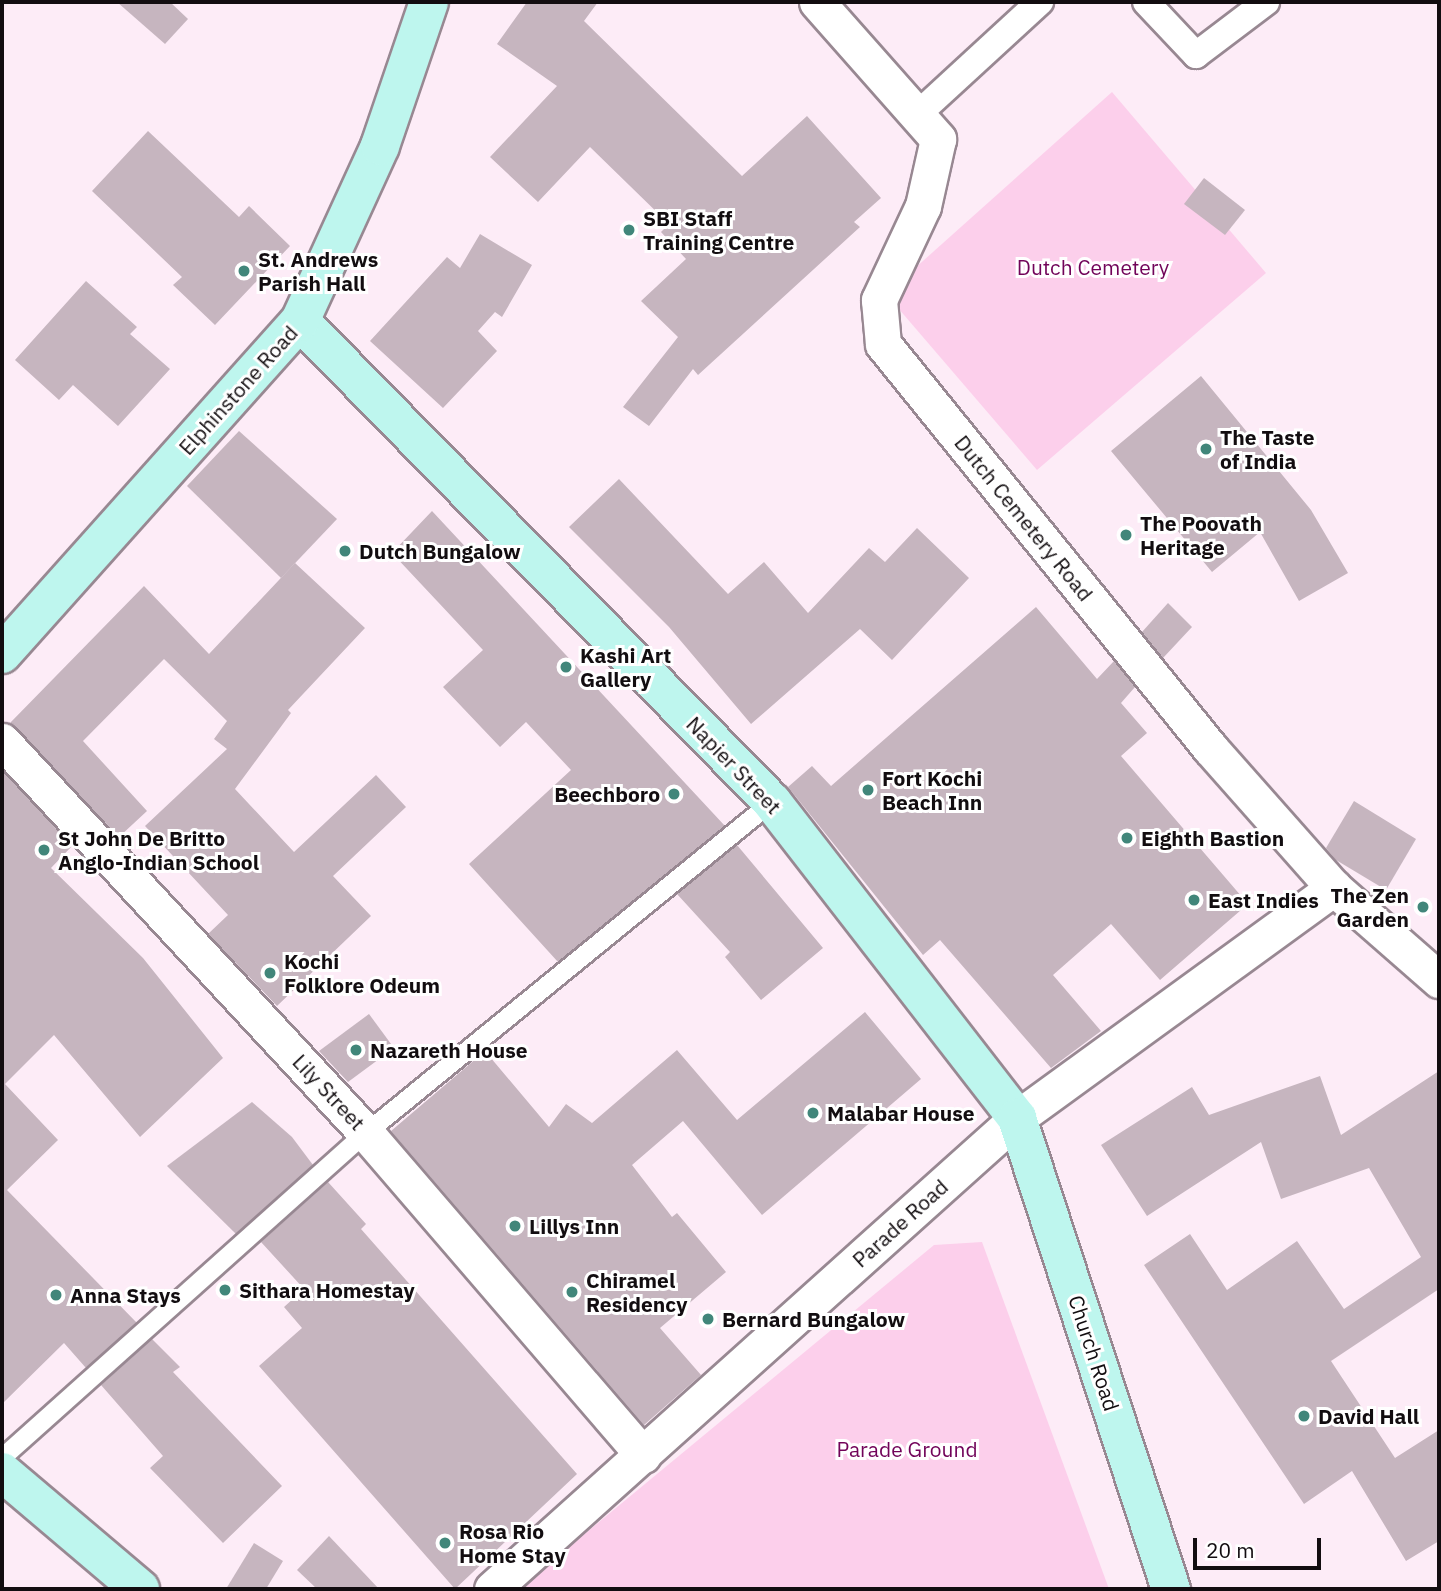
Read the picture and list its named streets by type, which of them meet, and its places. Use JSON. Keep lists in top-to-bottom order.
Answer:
{
  "streets": {
    "main road": ["Elphinstone Road", "Napier Street", "Church Road"],
    "street": ["Dutch Cemetery Road", "Lily Street", "Parade Road"]
  },
  "crossings": [
    ["Elphinstone Road", "Napier Street"],
    ["Dutch Cemetery Road", "Parade Road"],
    ["Napier Street", "Parade Road"],
    ["Napier Street", "Church Road"],
    ["Lily Street", "Parade Road"],
    ["Parade Road", "Church Road"]
  ],
  "parks": ["Dutch Cemetery", "Parade Ground"],
  "places": [
    "SBI Staff Training Centre",
    "St. Andrews Parish Hall",
    "The Taste of India",
    "The Poovath Heritage",
    "Dutch Bungalow",
    "Kashi Art Gallery",
    "Fort Kochi Beach Inn",
    "Beechboro",
    "Eighth Bastion",
    "St John De Britto Anglo-Indian School",
    "East Indies",
    "The Zen Garden",
    "Kochi Folklore Odeum",
    "Nazareth House",
    "Malabar House",
    "Lillys Inn",
    "Sithara Homestay",
    "Chiramel Residency",
    "Anna Stays",
    "Bernard Bungalow",
    "David Hall",
    "Rosa Rio Home Stay"
  ],
  "scale_bar": "20 m"
}
